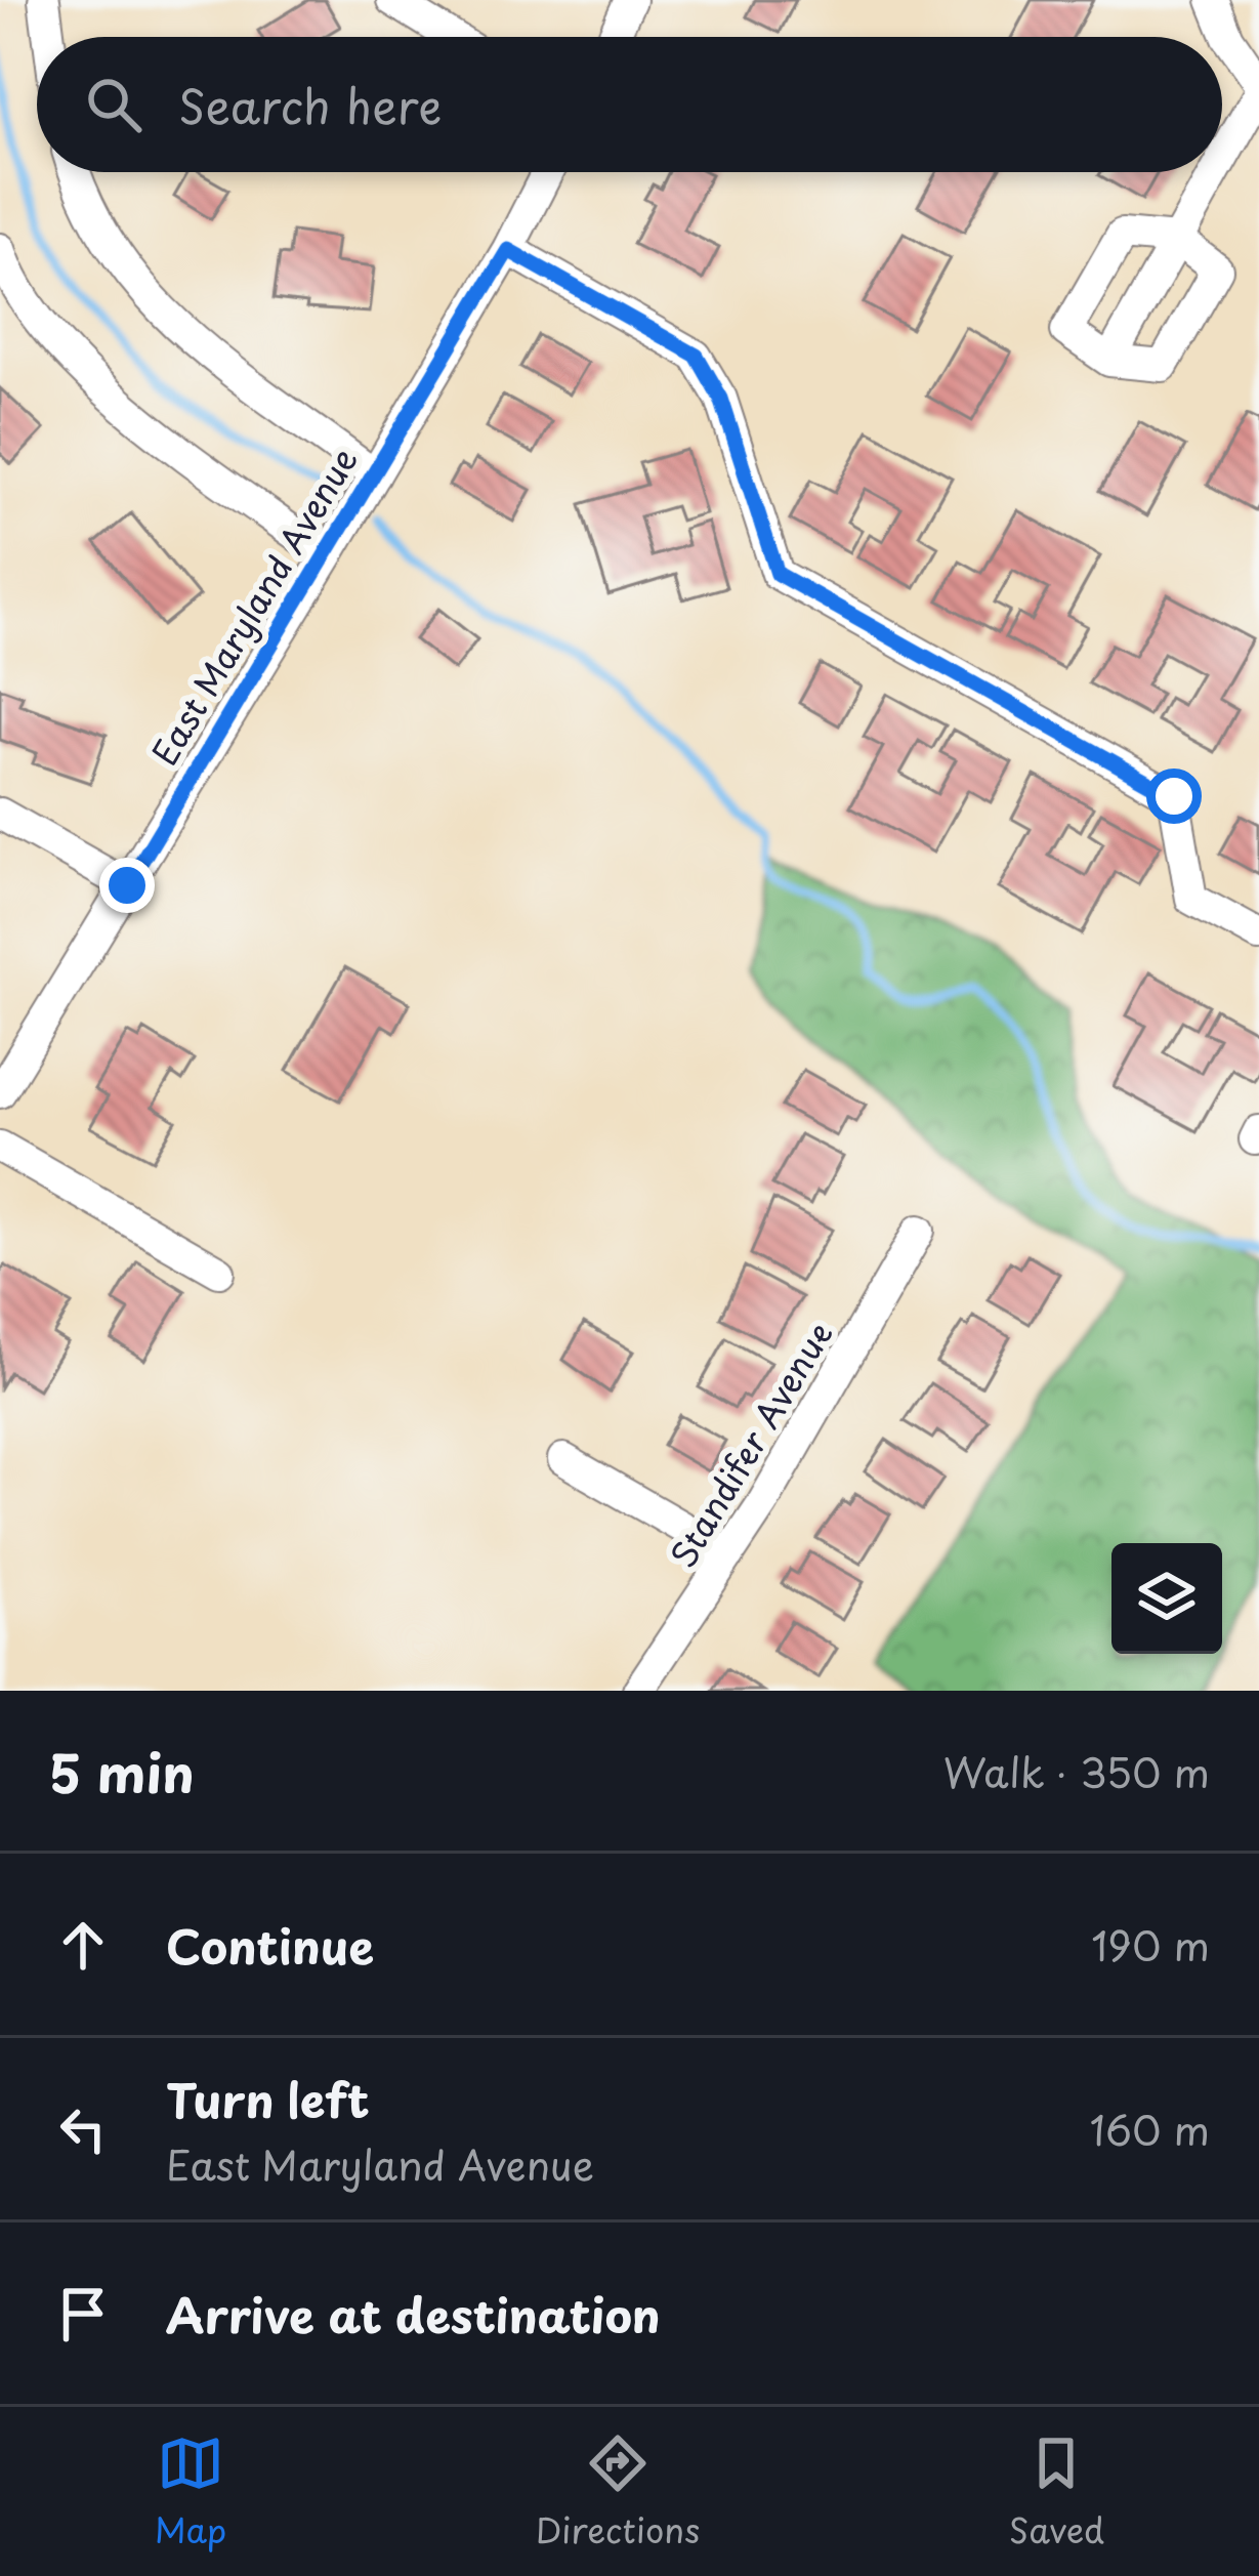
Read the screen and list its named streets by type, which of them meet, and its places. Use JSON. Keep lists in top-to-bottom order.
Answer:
{
  "streets": {
    "street": ["East Maryland Avenue", "Standifer Avenue"]
  },
  "page": {
    "search": "Search here",
    "heading": ["5 min", "Walk · 350 m"],
    "list": [
      ["Continue", "190 m"],
      ["Turn left", "East Maryland Avenue", "160 m"],
      "Arrive at destination"
    ],
    "nav": ["Map", "Directions", "Saved"]
  }
}
